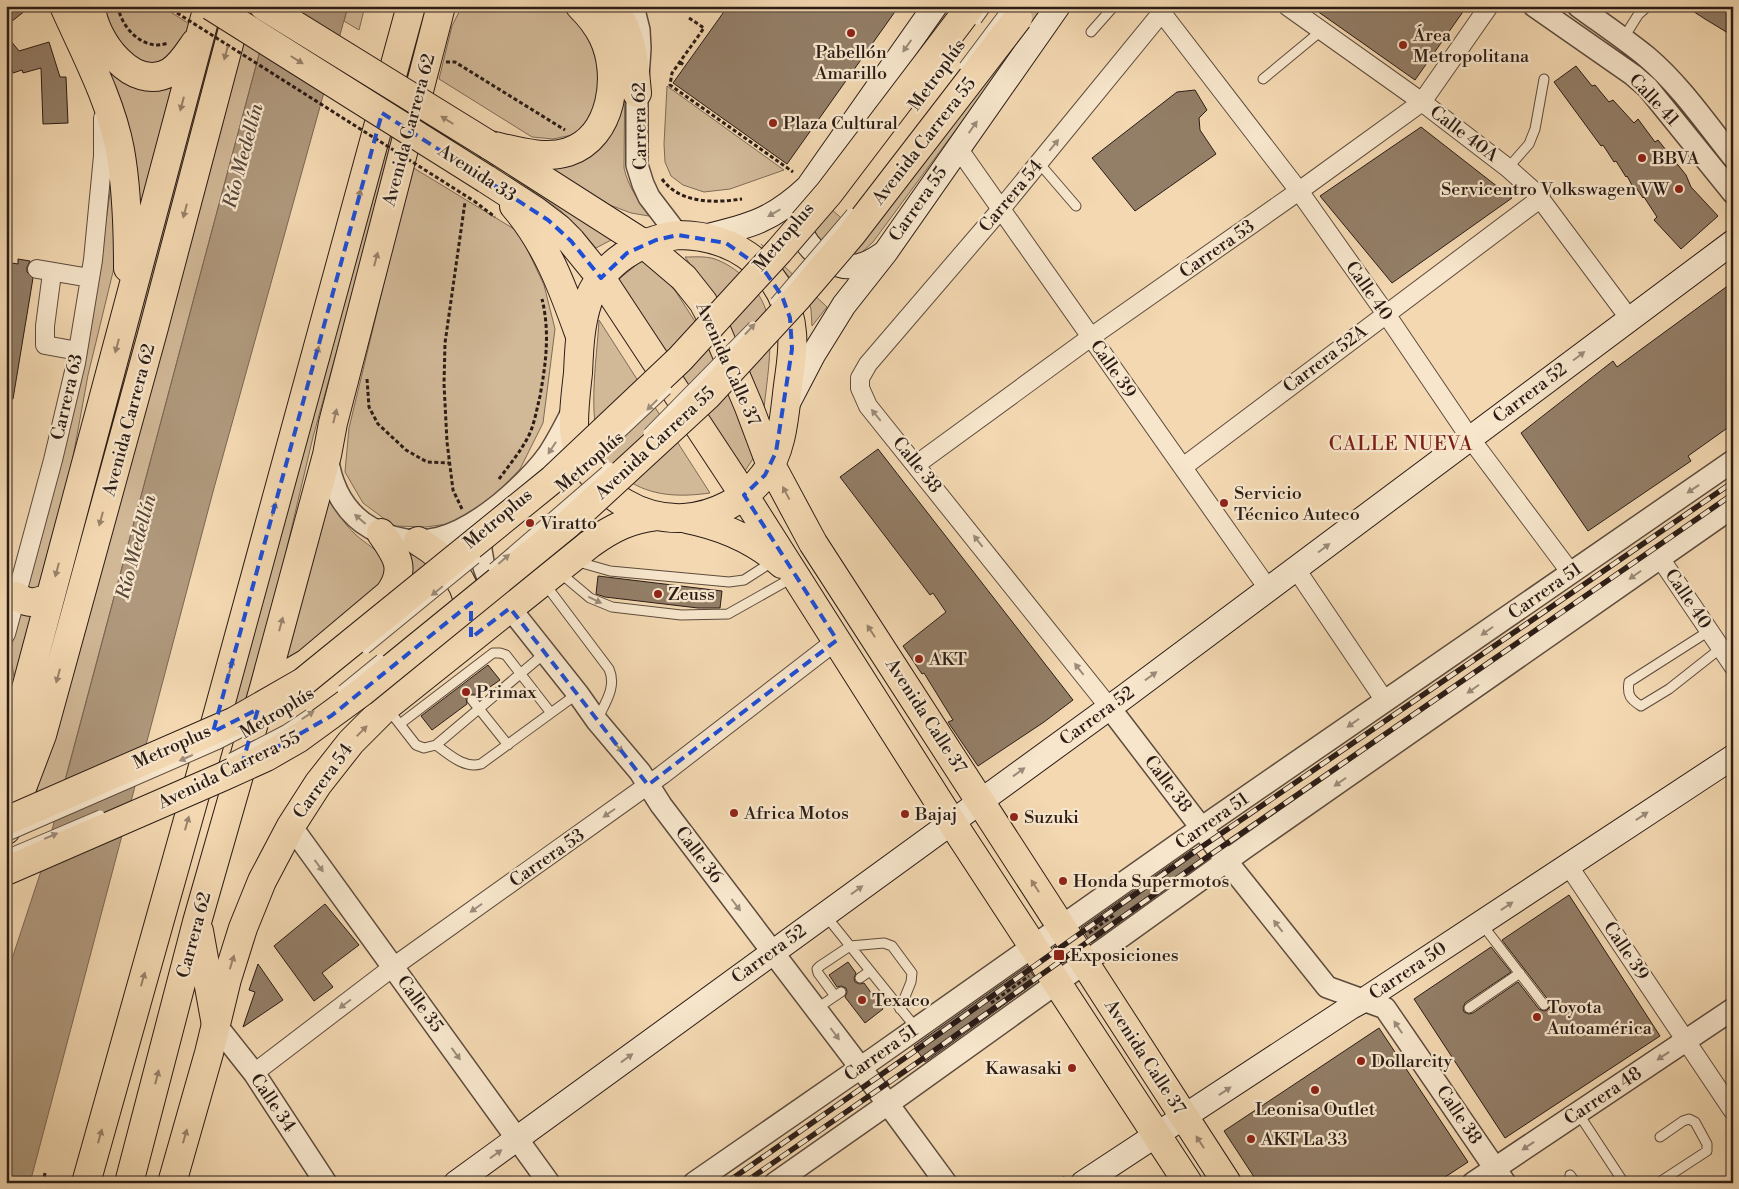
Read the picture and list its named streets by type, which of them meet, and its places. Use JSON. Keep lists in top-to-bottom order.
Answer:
{
  "streets": {
    "main road": [
      "Carrera 62",
      "Avenida Carrera 62",
      "Avenida Carrera 55",
      "Avenida 33",
      "Carrera 54",
      "Carrera 55",
      "Avenida Calle 37",
      "Carrera 52",
      "Carrera 50"
    ],
    "street": [
      "Calle 41",
      "Calle 40A",
      "Carrera 53",
      "Calle 40",
      "Carrera 52A",
      "Calle 39",
      "Carrera 63",
      "Calle 38",
      "Carrera 51",
      "Calle 36",
      "Calle 35",
      "Carrera 48",
      "Calle 34"
    ],
    "lane": ["Metroplús", "Metroplus"]
  },
  "crossings": [
    ["Metroplús", "Avenida Carrera 55"],
    ["Carrera 62", "Avenida Carrera 62"],
    ["Carrera 62", "Carrera 54"],
    ["Avenida Carrera 62", "Avenida 33"],
    ["Calle 40A", "Carrera 53"],
    ["Calle 40A", "Carrera 52A"],
    ["Calle 40A", "Carrera 52"],
    ["Avenida 33", "Avenida Calle 37"],
    ["Carrera 54", "Carrera 55"],
    ["Carrera 54", "Calle 40"],
    ["Carrera 54", "Avenida Calle 37"],
    ["Carrera 54", "Calle 39"],
    ["Carrera 54", "Calle 38"],
    ["Carrera 54", "Calle 36"],
    ["Carrera 54", "Calle 35"],
    ["Carrera 54", "Calle 34"],
    ["Carrera 55", "Calle 39"],
    ["Carrera 53", "Calle 40"],
    ["Carrera 53", "Avenida Calle 37"],
    ["Carrera 53", "Calle 39"],
    ["Carrera 53", "Calle 38"],
    ["Carrera 53", "Calle 36"],
    ["Carrera 53", "Calle 35"],
    ["Carrera 53", "Calle 34"],
    ["Calle 40", "Carrera 52A"],
    ["Calle 40", "Carrera 52"],
    ["Calle 40", "Carrera 51"],
    ["Carrera 52A", "Calle 39"],
    ["Avenida Calle 37", "Carrera 52"],
    ["Avenida Calle 37", "Carrera 51"],
    ["Avenida Calle 37", "Carrera 50"],
    ["Calle 39", "Carrera 52"],
    ["Calle 39", "Carrera 50"],
    ["Calle 39", "Carrera 48"],
    ["Carrera 52", "Calle 38"],
    ["Carrera 52", "Calle 36"],
    ["Carrera 52", "Calle 35"],
    ["Calle 38", "Carrera 51"],
    ["Calle 38", "Carrera 50"],
    ["Calle 38", "Carrera 48"],
    ["Carrera 51", "Calle 36"]
  ],
  "one_way": [
    "Metroplús",
    "Carrera 54",
    "Metroplus",
    "Carrera 52",
    "Calle 38",
    "Calle 36",
    "Carrera 50",
    "Calle 35",
    "Carrera 48"
  ],
  "districts": ["CALLE NUEVA"],
  "water": ["Río Medellín"],
  "places": {
    "other": [
      "Pabellón Amarillo",
      "Área Metropolitana",
      "Plaza Cultural",
      "BBVA",
      "Servicentro Volkswagen VW",
      "Servicio Técnico Auteco",
      "Viratto",
      "Zeuss",
      "AKT",
      "Primax",
      "Africa Motos",
      "Bajaj",
      "Suzuki",
      "Honda Supermotos",
      "Texaco",
      "Toyota Autoamérica",
      "Dollarcity",
      "Kawasaki",
      "Leonisa Outlet",
      "AKT La 33"
    ],
    "transit": ["Exposiciones"]
  }
}
